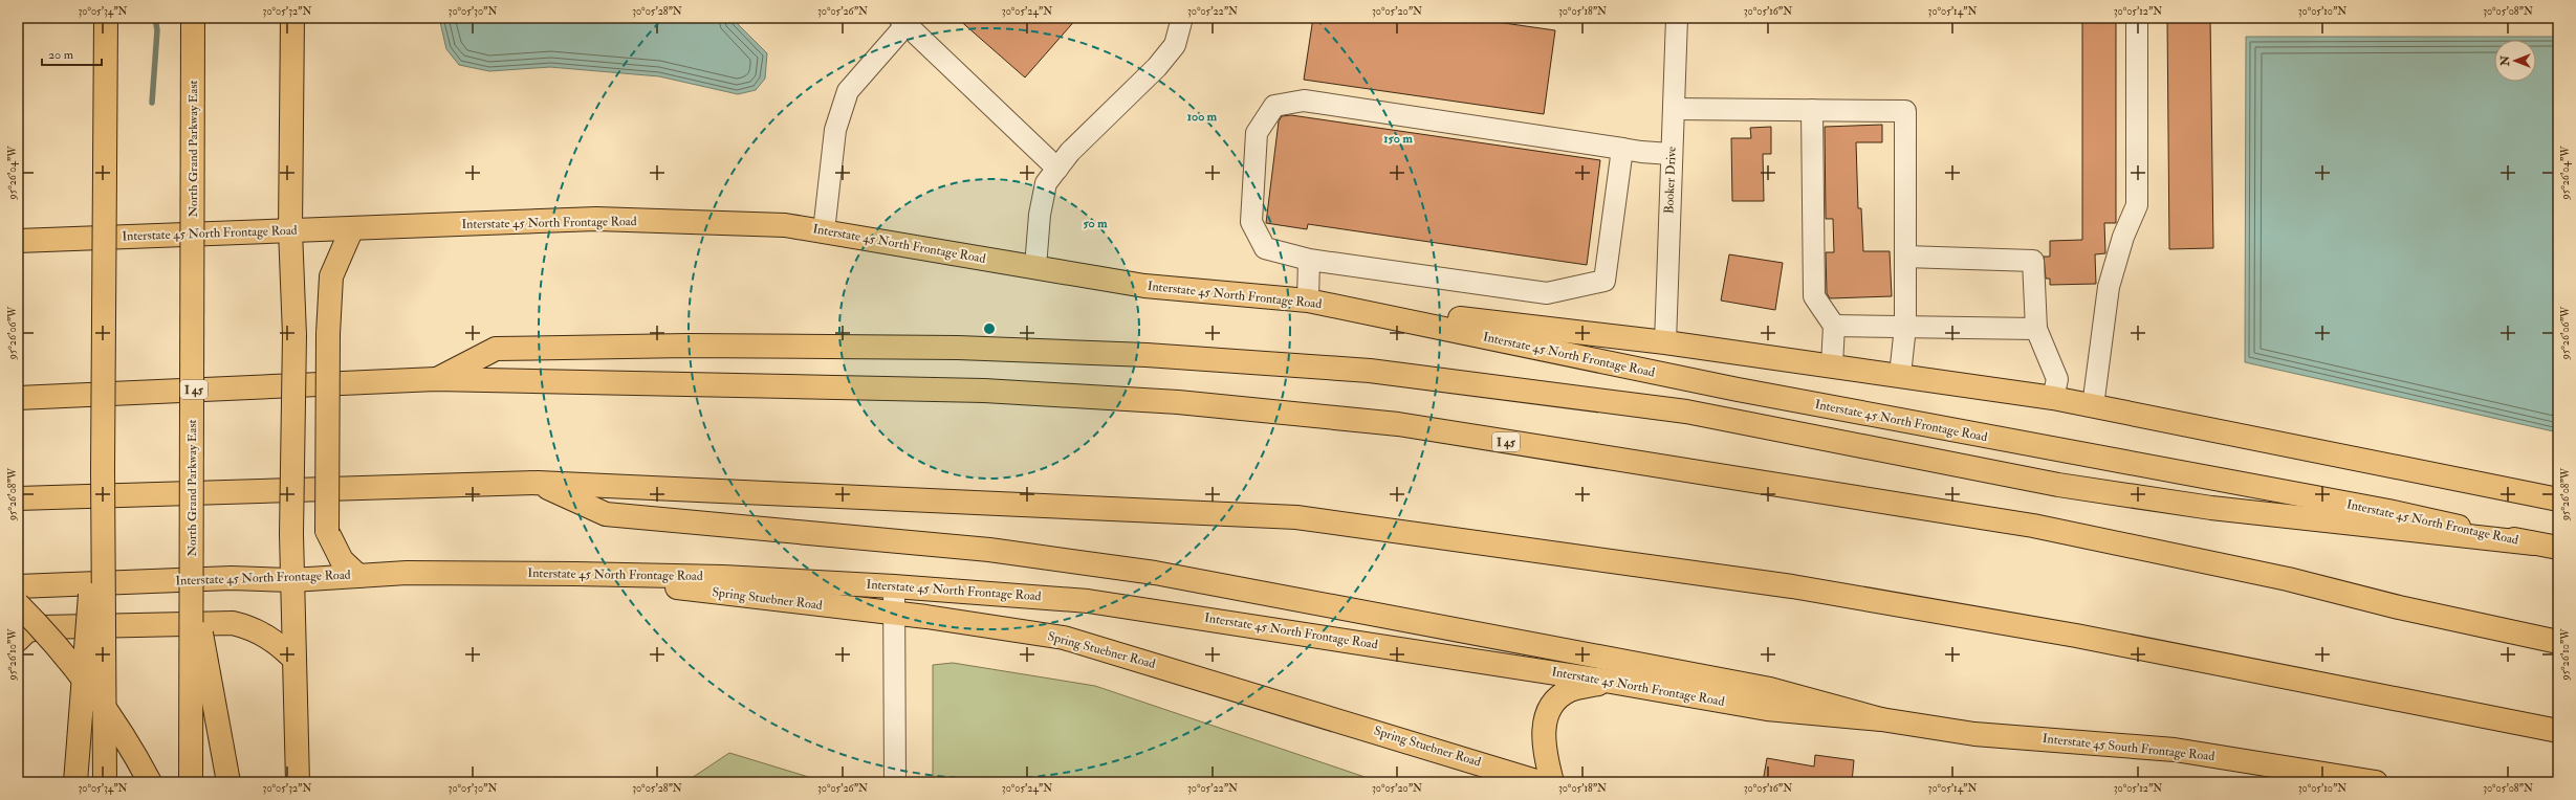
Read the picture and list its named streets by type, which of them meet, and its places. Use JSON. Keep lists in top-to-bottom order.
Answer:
{
  "streets": {
    "main road": [
      "North Grand Parkway East",
      "Interstate 45 North Frontage Road",
      "I 45",
      "Spring Stuebner Road",
      "Interstate 45 South Frontage Road"
    ],
    "street": ["Booker Drive"]
  },
  "crossings": [
    ["Interstate 45 North Frontage Road", "Spring Stuebner Road"],
    ["Interstate 45 North Frontage Road", "Interstate 45 South Frontage Road"]
  ],
  "scale_bar": "20 m",
  "north": "left",
  "coordinates": [
    "30°05'34\"N",
    "30°05'32\"N",
    "30°05'30\"N",
    "30°05'28\"N",
    "30°05'26\"N",
    "30°05'24\"N",
    "30°05'22\"N",
    "30°05'20\"N",
    "30°05'18\"N",
    "30°05'16\"N",
    "30°05'14\"N",
    "30°05'12\"N",
    "30°05'10\"N",
    "30°05'08\"N",
    "95°26'04\"W",
    "95°26'06\"W",
    "95°26'08\"W",
    "95°26'10\"W"
  ],
  "rings": ["100 m", "150 m", "50 m"]
}
